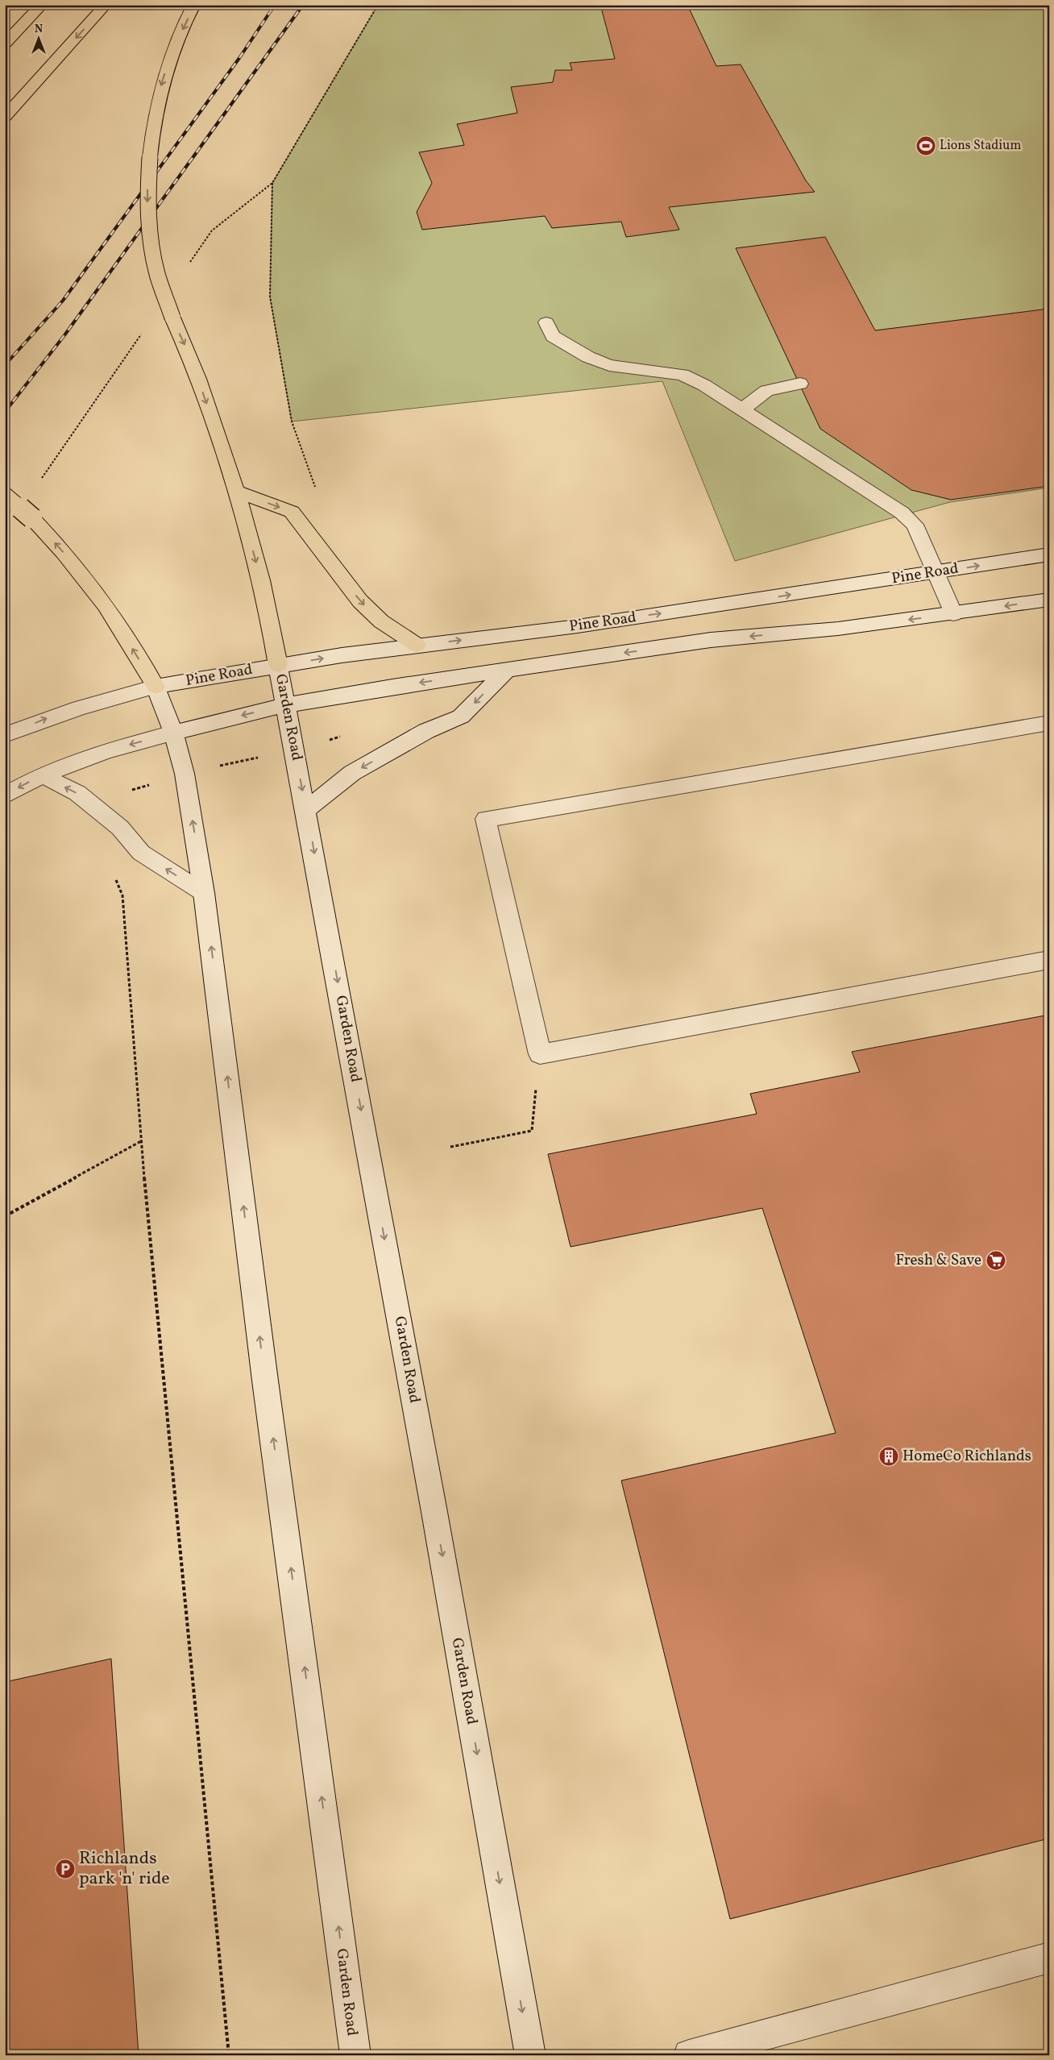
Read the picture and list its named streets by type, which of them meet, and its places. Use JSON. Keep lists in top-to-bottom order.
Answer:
{
  "streets": {
    "main road": ["Pine Road", "Garden Road"]
  },
  "crossings": [
    ["Pine Road", "Garden Road"]
  ],
  "places": {
    "sports": ["Lions Stadium"],
    "supermarket": ["Fresh & Save"],
    "building": ["HomeCo Richlands"],
    "parking": ["Richlands park 'n' ride"]
  },
  "north": "top"
}
